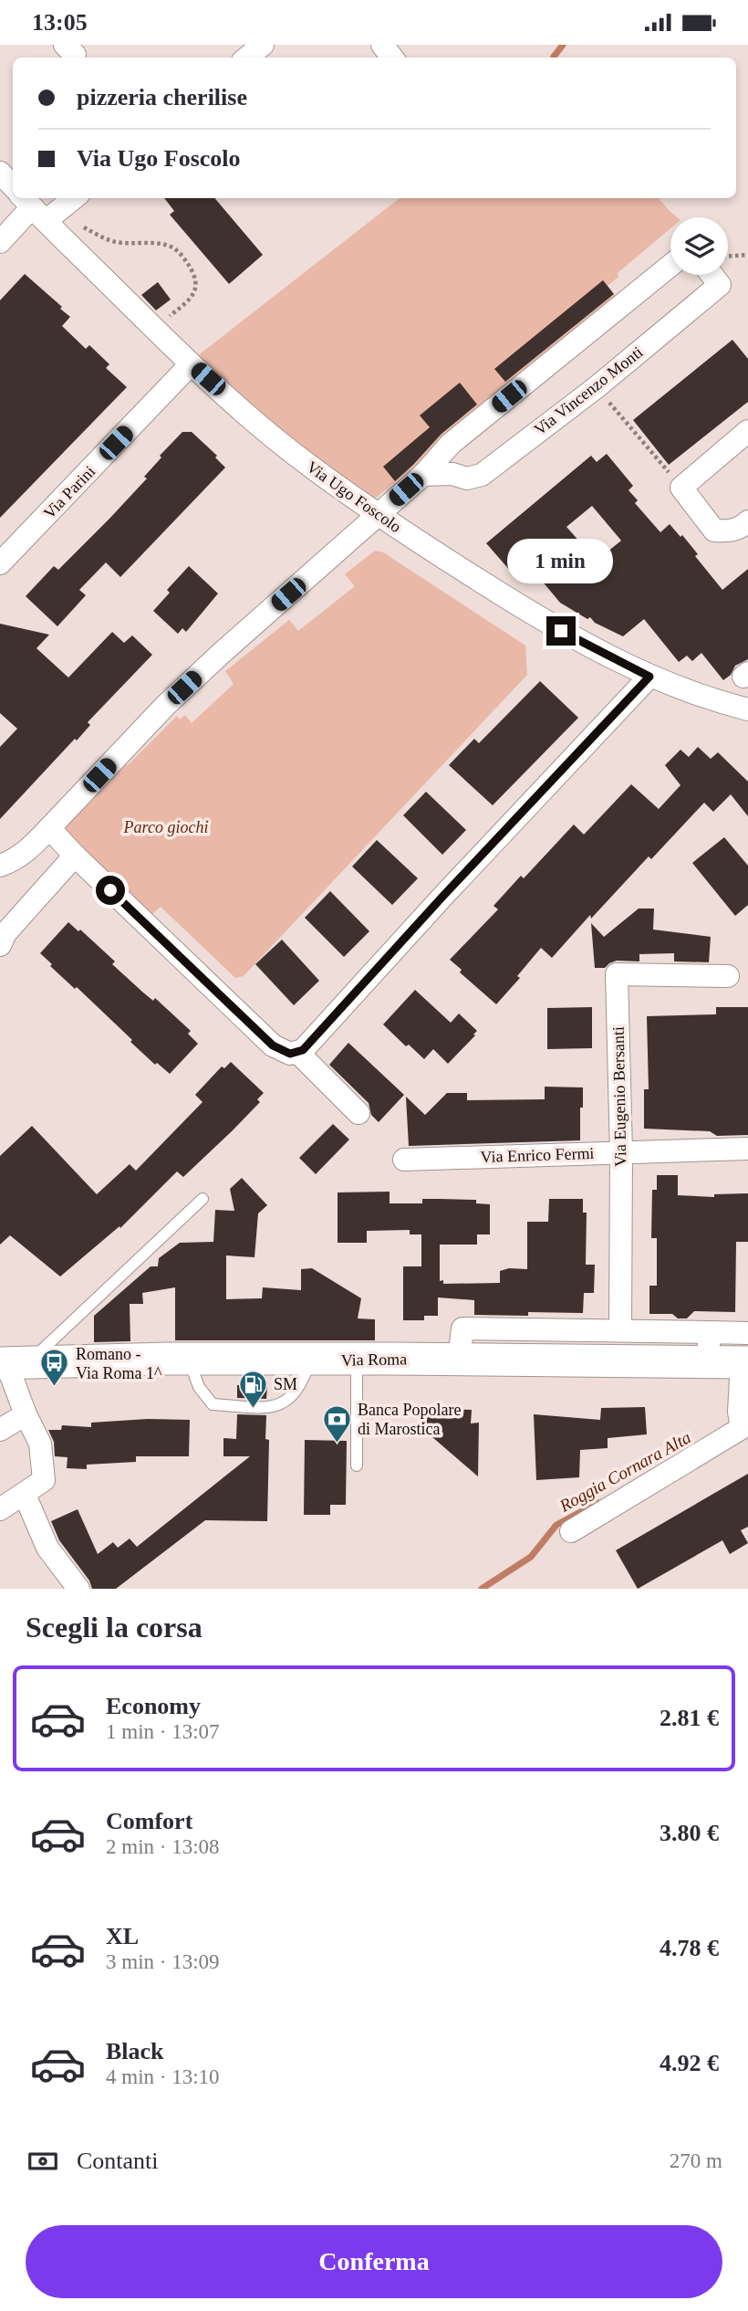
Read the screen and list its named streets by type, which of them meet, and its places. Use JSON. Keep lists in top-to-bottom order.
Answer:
{
  "streets": {
    "main road": ["Via Roma"],
    "street": [
      "Via Vincenzo Monti",
      "Via Parini",
      "Via Ugo Foscolo",
      "Via Eugenio Bersanti",
      "Via Enrico Fermi"
    ]
  },
  "crossings": [
    ["Via Parini", "Via Ugo Foscolo"],
    ["Via Eugenio Bersanti", "Via Enrico Fermi"]
  ],
  "water": ["Roggia Cornara Alta"],
  "parks": ["Parco giochi"],
  "places": {
    "bus stop": ["Romano - Via Roma 1^"],
    "fuel station": ["SM"],
    "bank": ["Banca Popolare di Marostica"]
  },
  "page": {
    "status": "13:05",
    "banner": ["pizzeria cherilise", "Via Ugo Foscolo"],
    "bubble": "1 min",
    "heading": "Scegli la corsa",
    "list": [
      {
        "name": "Economy",
        "note": "1 min · 13:07",
        "value": "2.81 €"
      },
      {
        "name": "Comfort",
        "note": "2 min · 13:08",
        "value": "3.80 €"
      },
      {
        "name": "XL",
        "note": "3 min · 13:09",
        "value": "4.78 €"
      },
      {
        "name": "Black",
        "note": "4 min · 13:10",
        "value": "4.92 €"
      }
    ],
    "pay": ["Contanti", "270 m"],
    "buttons": "Conferma"
  }
}
